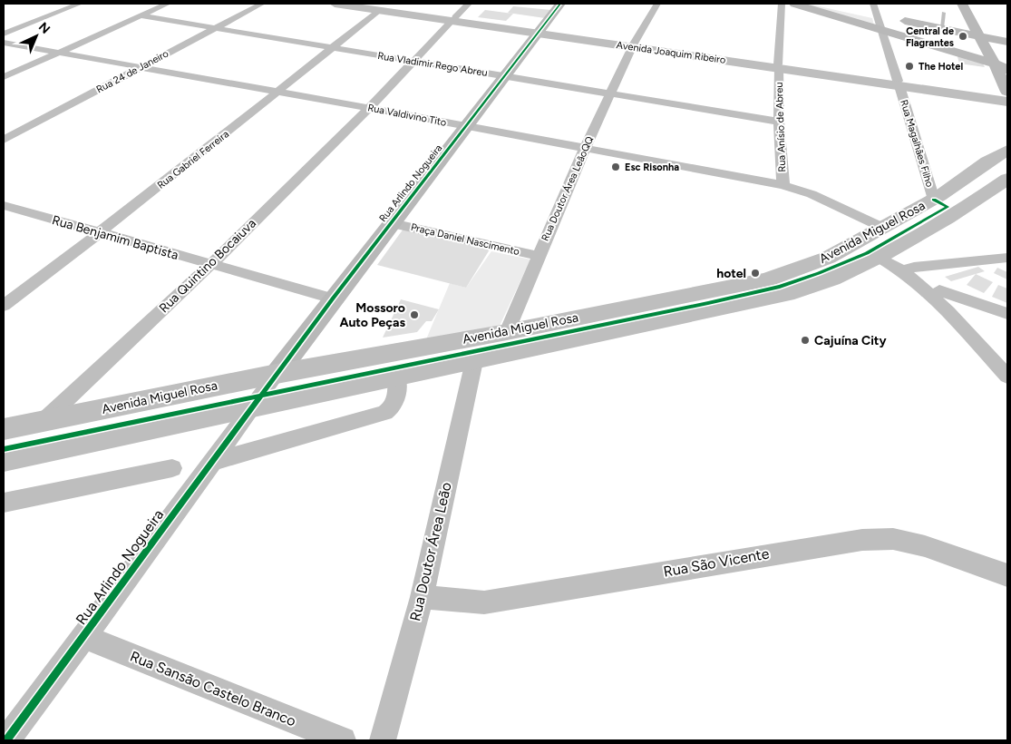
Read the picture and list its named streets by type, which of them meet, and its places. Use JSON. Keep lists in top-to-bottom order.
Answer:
{
  "streets": {
    "main road": ["Avenida Joaquim Ribeiro", "Rua Arlindo Nogueira", "Avenida Miguel Rosa"],
    "street": [
      "Rua Vladimir Rego Abreu",
      "Rua 24 de Janeiro",
      "Rua Valdivino Tito",
      "Rua Anísio de Abreu",
      "Rua Magalhães Filho",
      "Rua Gabriel Ferreira",
      "Rua Doutor Área LeãoQQ",
      "Rua Benjamim Baptista",
      "Praça Daniel Nascimento",
      "Rua Quintino Bocaiuva",
      "Rua Doutor Área Leão",
      "Rua São Vicente",
      "Rua Sansão Castelo Branco"
    ]
  },
  "crossings": [
    ["Avenida Joaquim Ribeiro", "Rua Anísio de Abreu"],
    ["Avenida Joaquim Ribeiro", "Rua Magalhães Filho"],
    ["Avenida Joaquim Ribeiro", "Rua Gabriel Ferreira"],
    ["Avenida Joaquim Ribeiro", "Rua Arlindo Nogueira"],
    ["Avenida Joaquim Ribeiro", "Rua Doutor Área LeãoQQ"],
    ["Avenida Joaquim Ribeiro", "Rua Quintino Bocaiuva"],
    ["Rua Vladimir Rego Abreu", "Rua 24 de Janeiro"],
    ["Rua Vladimir Rego Abreu", "Rua Anísio de Abreu"],
    ["Rua Vladimir Rego Abreu", "Rua Gabriel Ferreira"],
    ["Rua Vladimir Rego Abreu", "Rua Arlindo Nogueira"],
    ["Rua Vladimir Rego Abreu", "Rua Doutor Área LeãoQQ"],
    ["Rua Vladimir Rego Abreu", "Rua Quintino Bocaiuva"],
    ["Rua 24 de Janeiro", "Rua Valdivino Tito"],
    ["Rua Valdivino Tito", "Rua Anísio de Abreu"],
    ["Rua Valdivino Tito", "Rua Gabriel Ferreira"],
    ["Rua Valdivino Tito", "Rua Arlindo Nogueira"],
    ["Rua Valdivino Tito", "Rua Doutor Área LeãoQQ"],
    ["Rua Valdivino Tito", "Avenida Miguel Rosa"],
    ["Rua Valdivino Tito", "Rua Quintino Bocaiuva"],
    ["Rua Magalhães Filho", "Avenida Miguel Rosa"],
    ["Rua Gabriel Ferreira", "Rua Benjamim Baptista"],
    ["Rua Arlindo Nogueira", "Avenida Miguel Rosa"],
    ["Rua Arlindo Nogueira", "Rua Benjamim Baptista"],
    ["Rua Arlindo Nogueira", "Praça Daniel Nascimento"],
    ["Rua Arlindo Nogueira", "Rua Sansão Castelo Branco"],
    ["Rua Doutor Área LeãoQQ", "Avenida Miguel Rosa"],
    ["Rua Doutor Área LeãoQQ", "Praça Daniel Nascimento"],
    ["Avenida Miguel Rosa", "Rua Quintino Bocaiuva"],
    ["Avenida Miguel Rosa", "Rua Doutor Área Leão"],
    ["Rua Benjamim Baptista", "Rua Quintino Bocaiuva"],
    ["Rua Doutor Área Leão", "Rua São Vicente"]
  ],
  "places": [
    "Central de Flagrantes",
    "The Hotel",
    "Esc Risonha",
    "hotel",
    "Mossoro Auto Peças",
    "Cajuína City"
  ],
  "north": "top right"
}
